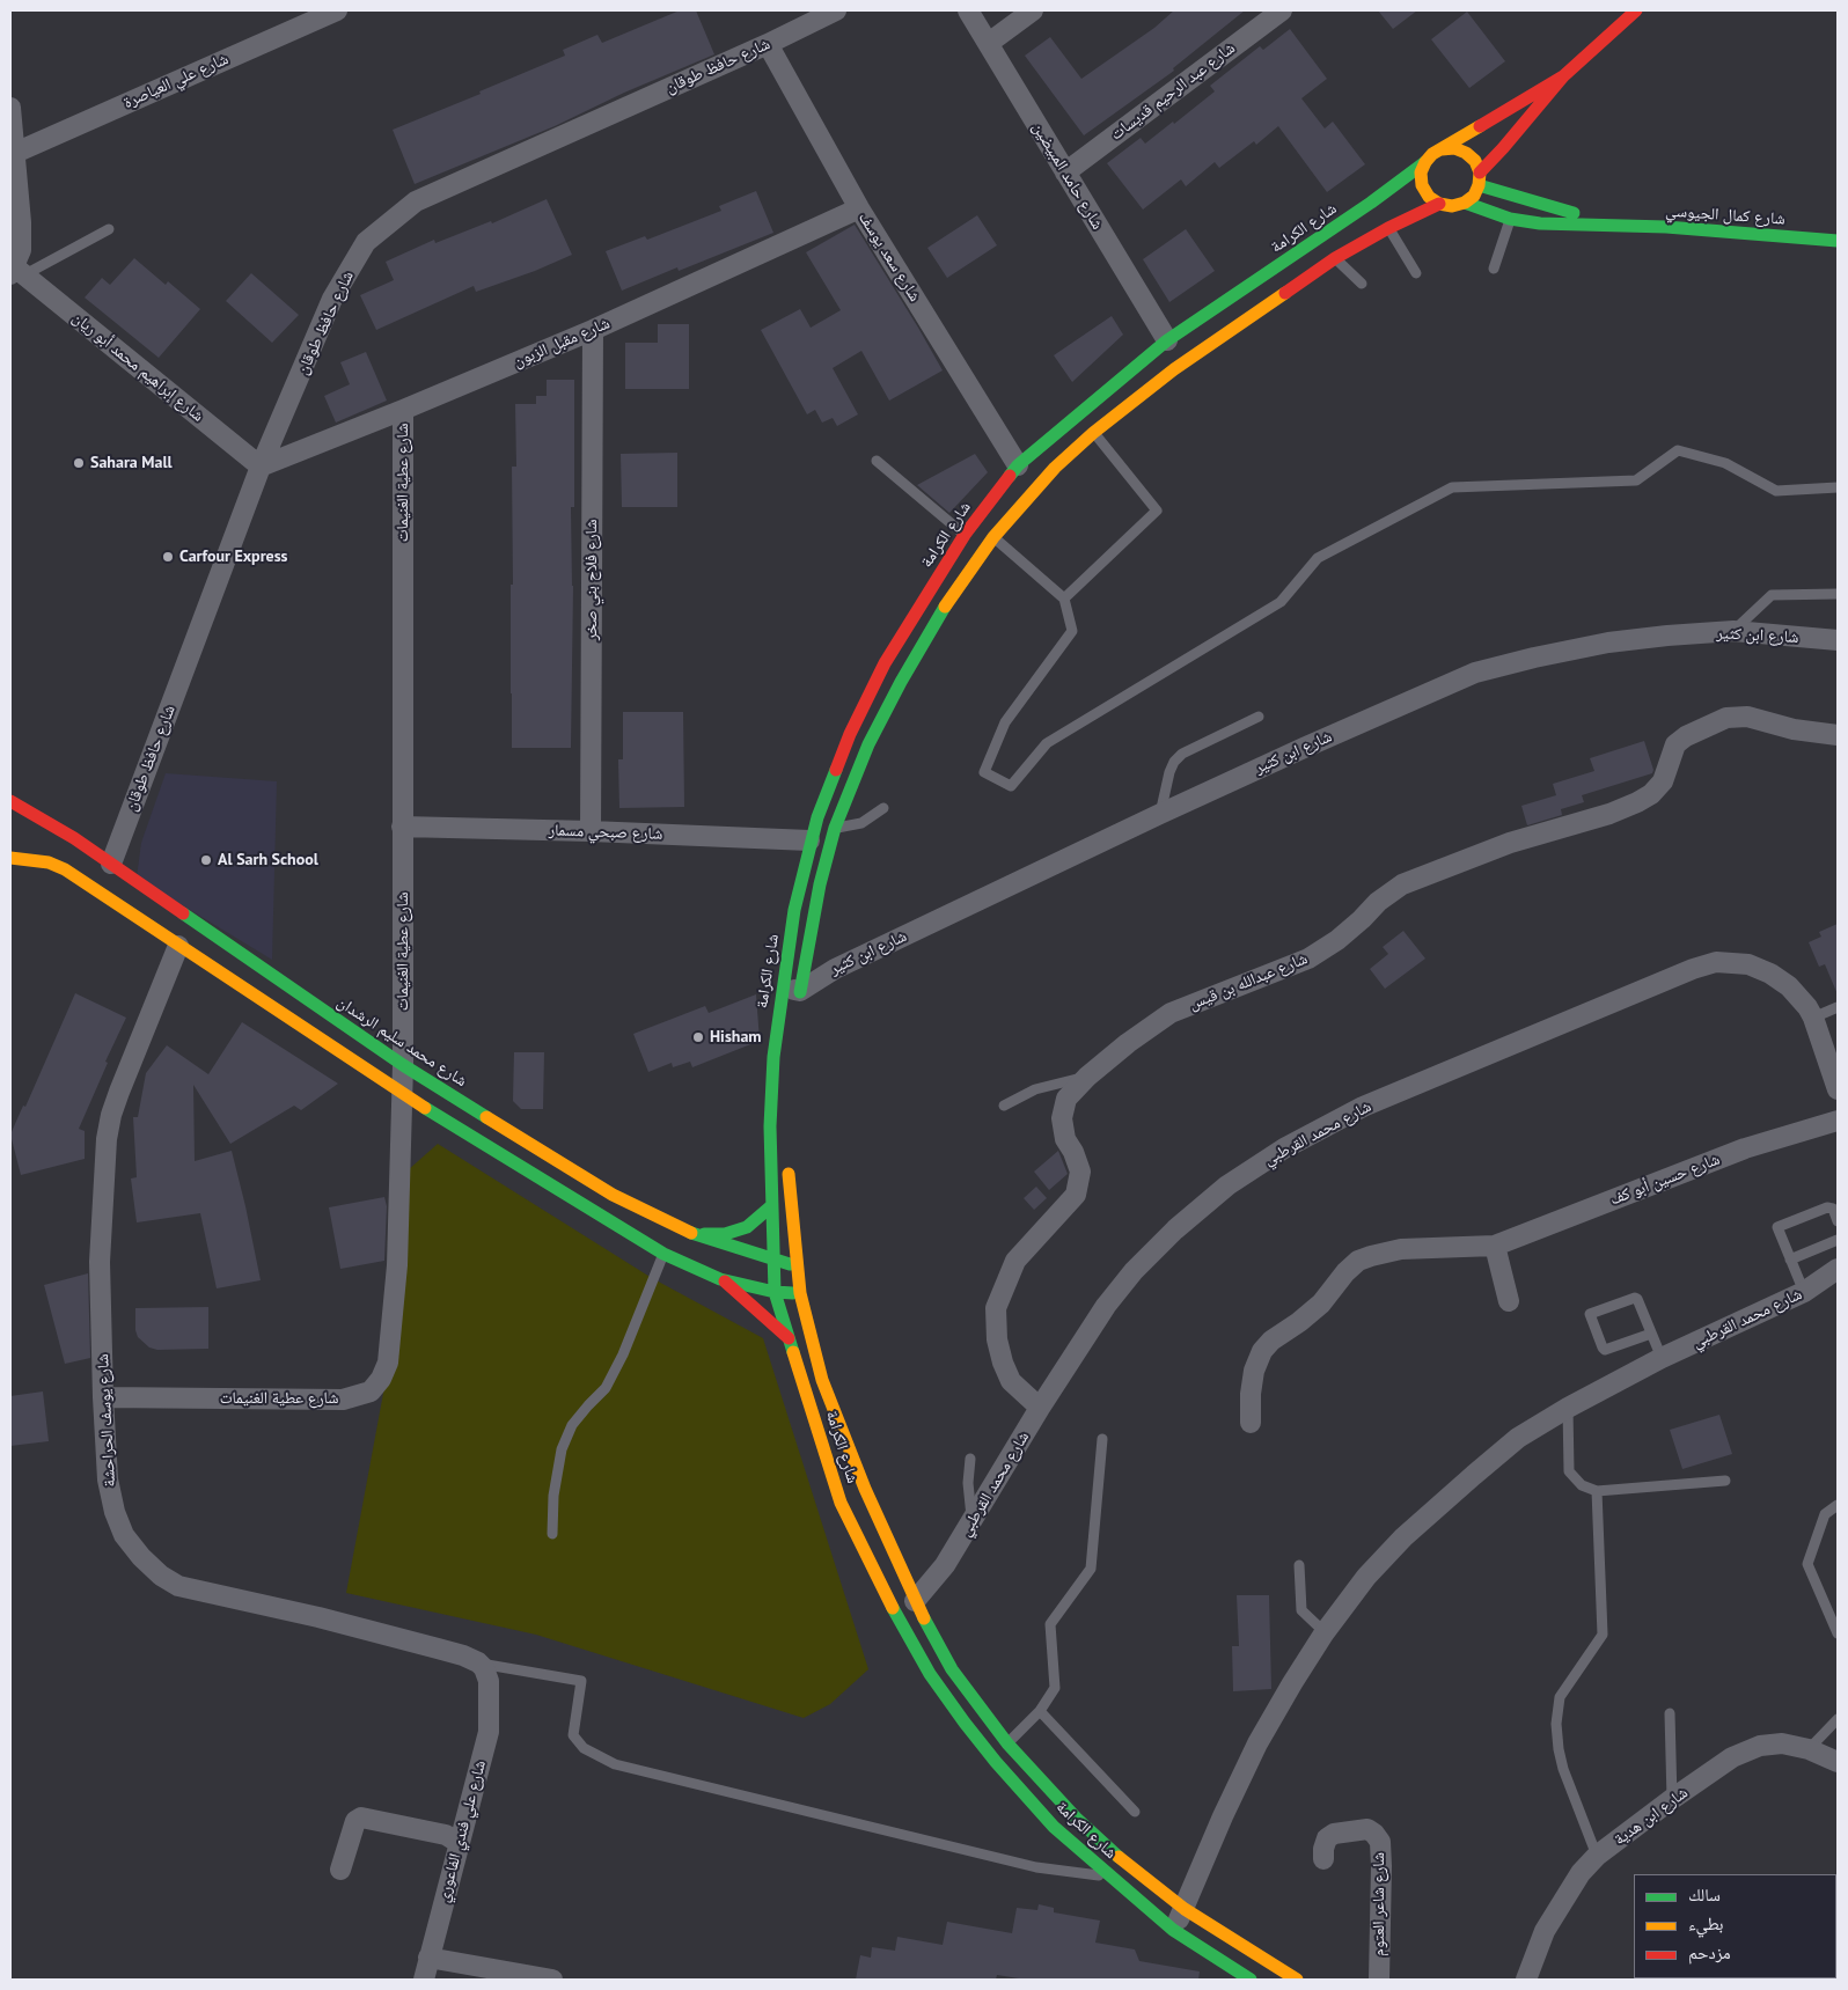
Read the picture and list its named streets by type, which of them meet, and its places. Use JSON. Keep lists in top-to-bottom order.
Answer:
{
  "streets": {
    "street": [
      "شارع حافظ طوقان",
      "شارع علي العياصرة",
      "شارع عبد الرحيم قديسات",
      "شارع حامد المبيضين",
      "شارع كمال الجيوسي",
      "شارع الكرامة",
      "شارع سعد يوسف",
      "شارع مقبل الزبون",
      "شارع إبراهيم محمد أبو ريان",
      "شارع عطية الغنيمات",
      "شارع فلاح بني صخر",
      "شارع ابن كثير",
      "شارع صبحي مسمار",
      "شارع عبدالله بن قيس",
      "شارع محمد سليم الرشدان",
      "شارع محمد القرطبي",
      "شارع حسين أبو كف",
      "شارع يوسف الحراحشة",
      "شارع ابن هدية",
      "شارع علي فندي الفاعوري",
      "شارع شاعر العتوم"
    ]
  },
  "crossings": [
    ["شارع حافظ طوقان", "شارع سعد يوسف"],
    ["شارع حافظ طوقان", "شارع مقبل الزبون"],
    ["شارع حافظ طوقان", "شارع إبراهيم محمد أبو ريان"],
    ["شارع حافظ طوقان", "شارع محمد سليم الرشدان"],
    ["شارع عبد الرحيم قديسات", "شارع حامد المبيضين"],
    ["شارع حامد المبيضين", "شارع الكرامة"],
    ["شارع كمال الجيوسي", "شارع الكرامة"],
    ["شارع الكرامة", "شارع سعد يوسف"],
    ["شارع الكرامة", "شارع ابن كثير"],
    ["شارع الكرامة", "شارع صبحي مسمار"],
    ["شارع الكرامة", "شارع محمد سليم الرشدان"],
    ["شارع الكرامة", "شارع محمد القرطبي"],
    ["شارع سعد يوسف", "شارع مقبل الزبون"],
    ["شارع مقبل الزبون", "شارع إبراهيم محمد أبو ريان"],
    ["شارع مقبل الزبون", "شارع عطية الغنيمات"],
    ["شارع مقبل الزبون", "شارع فلاح بني صخر"],
    ["شارع عطية الغنيمات", "شارع صبحي مسمار"],
    ["شارع عطية الغنيمات", "شارع محمد سليم الرشدان"],
    ["شارع عطية الغنيمات", "شارع يوسف الحراحشة"],
    ["شارع فلاح بني صخر", "شارع صبحي مسمار"],
    ["شارع عبدالله بن قيس", "شارع محمد القرطبي"],
    ["شارع يوسف الحراحشة", "شارع علي فندي الفاعوري"]
  ],
  "places": [
    "Sahara Mall",
    "Carfour Express",
    "Al Sarh School",
    "Hisham"
  ],
  "legend": ["سالك", "بطيء", "مزدحم"]
}
